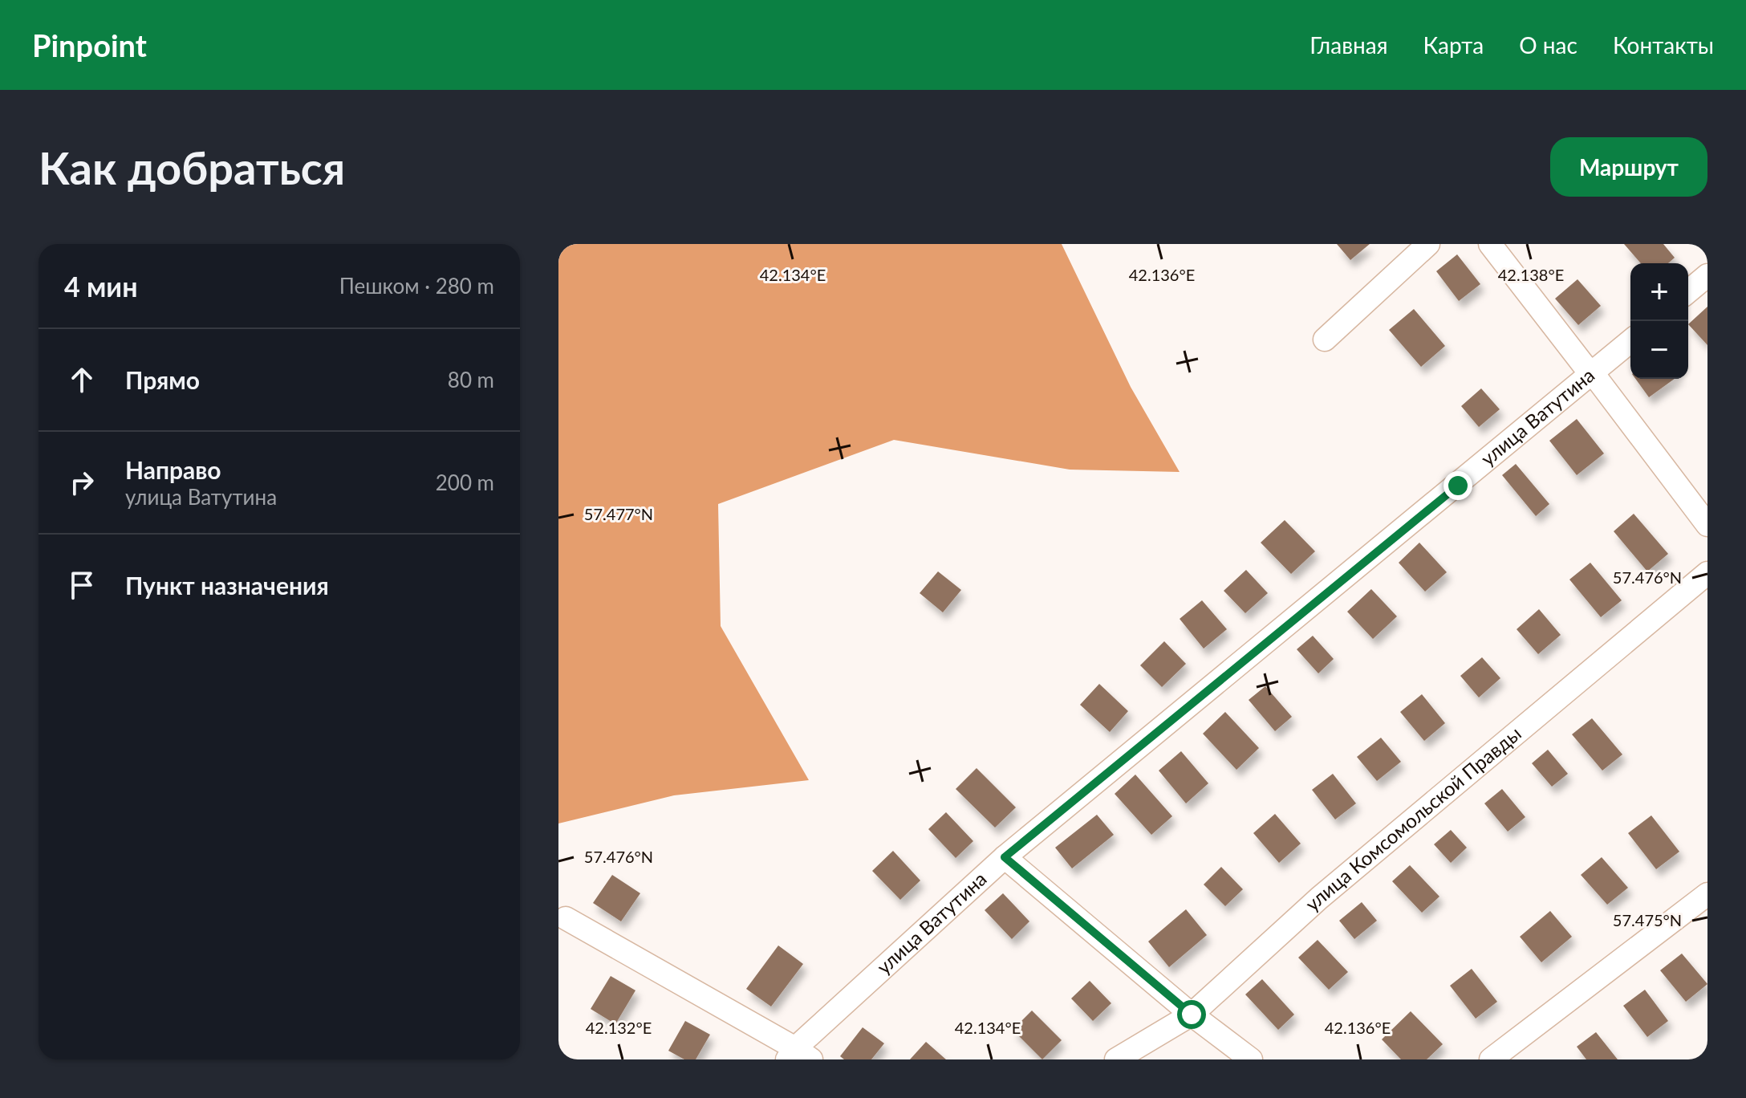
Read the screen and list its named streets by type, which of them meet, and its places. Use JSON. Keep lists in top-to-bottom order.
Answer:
{
  "streets": {
    "street": ["улица Ватутина", "улица Комсомольской Правды"]
  },
  "page": {
    "header": "Pinpoint",
    "nav": [
      "Главная",
      "Карта",
      "О нас",
      "Контакты"
    ],
    "buttons": "Маршрут",
    "title": "Как добраться",
    "heading": ["4 мин", "Пешком · 280 m"],
    "map_buttons": ["+", "−"],
    "list": [
      ["Прямо", "80 m"],
      ["Направо", "улица Ватутина", "200 m"],
      "Пункт назначения"
    ]
  },
  "coordinates": [
    "42.138°E",
    "42.134°E",
    "42.136°E",
    "57.477°N",
    "57.476°N",
    "57.475°N",
    "42.132°E"
  ]
}
